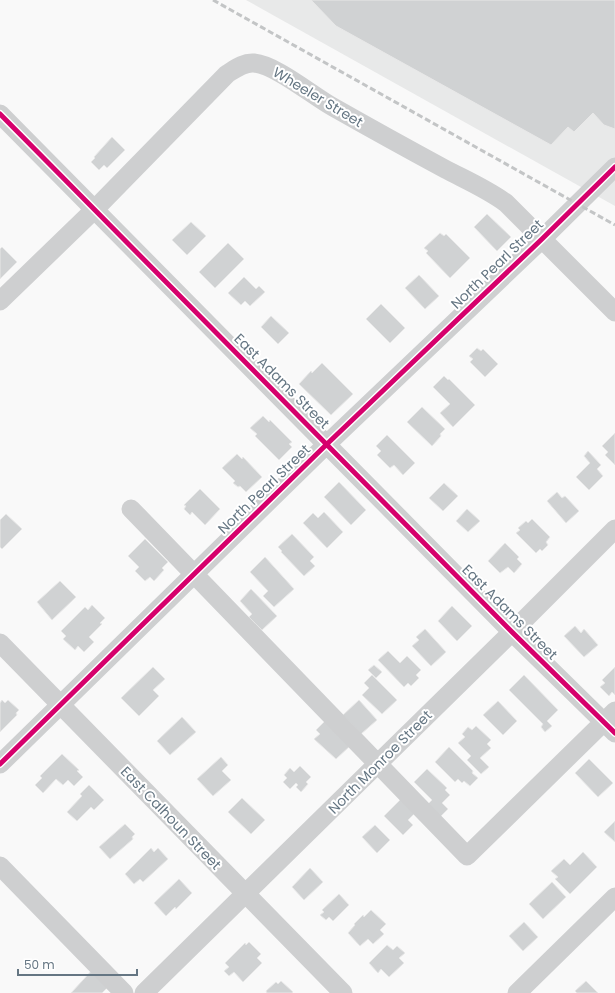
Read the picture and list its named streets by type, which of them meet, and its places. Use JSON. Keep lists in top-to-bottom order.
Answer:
{
  "streets": {
    "street": [
      "Wheeler Street",
      "North Pearl Street",
      "East Adams Street",
      "North Monroe Street",
      "East Calhoun Street"
    ]
  },
  "crossings": [
    ["Wheeler Street", "North Pearl Street"],
    ["Wheeler Street", "East Adams Street"],
    ["North Pearl Street", "East Adams Street"],
    ["North Pearl Street", "East Calhoun Street"],
    ["East Adams Street", "North Monroe Street"],
    ["North Monroe Street", "East Calhoun Street"]
  ],
  "scale_bar": "50 m"
}
